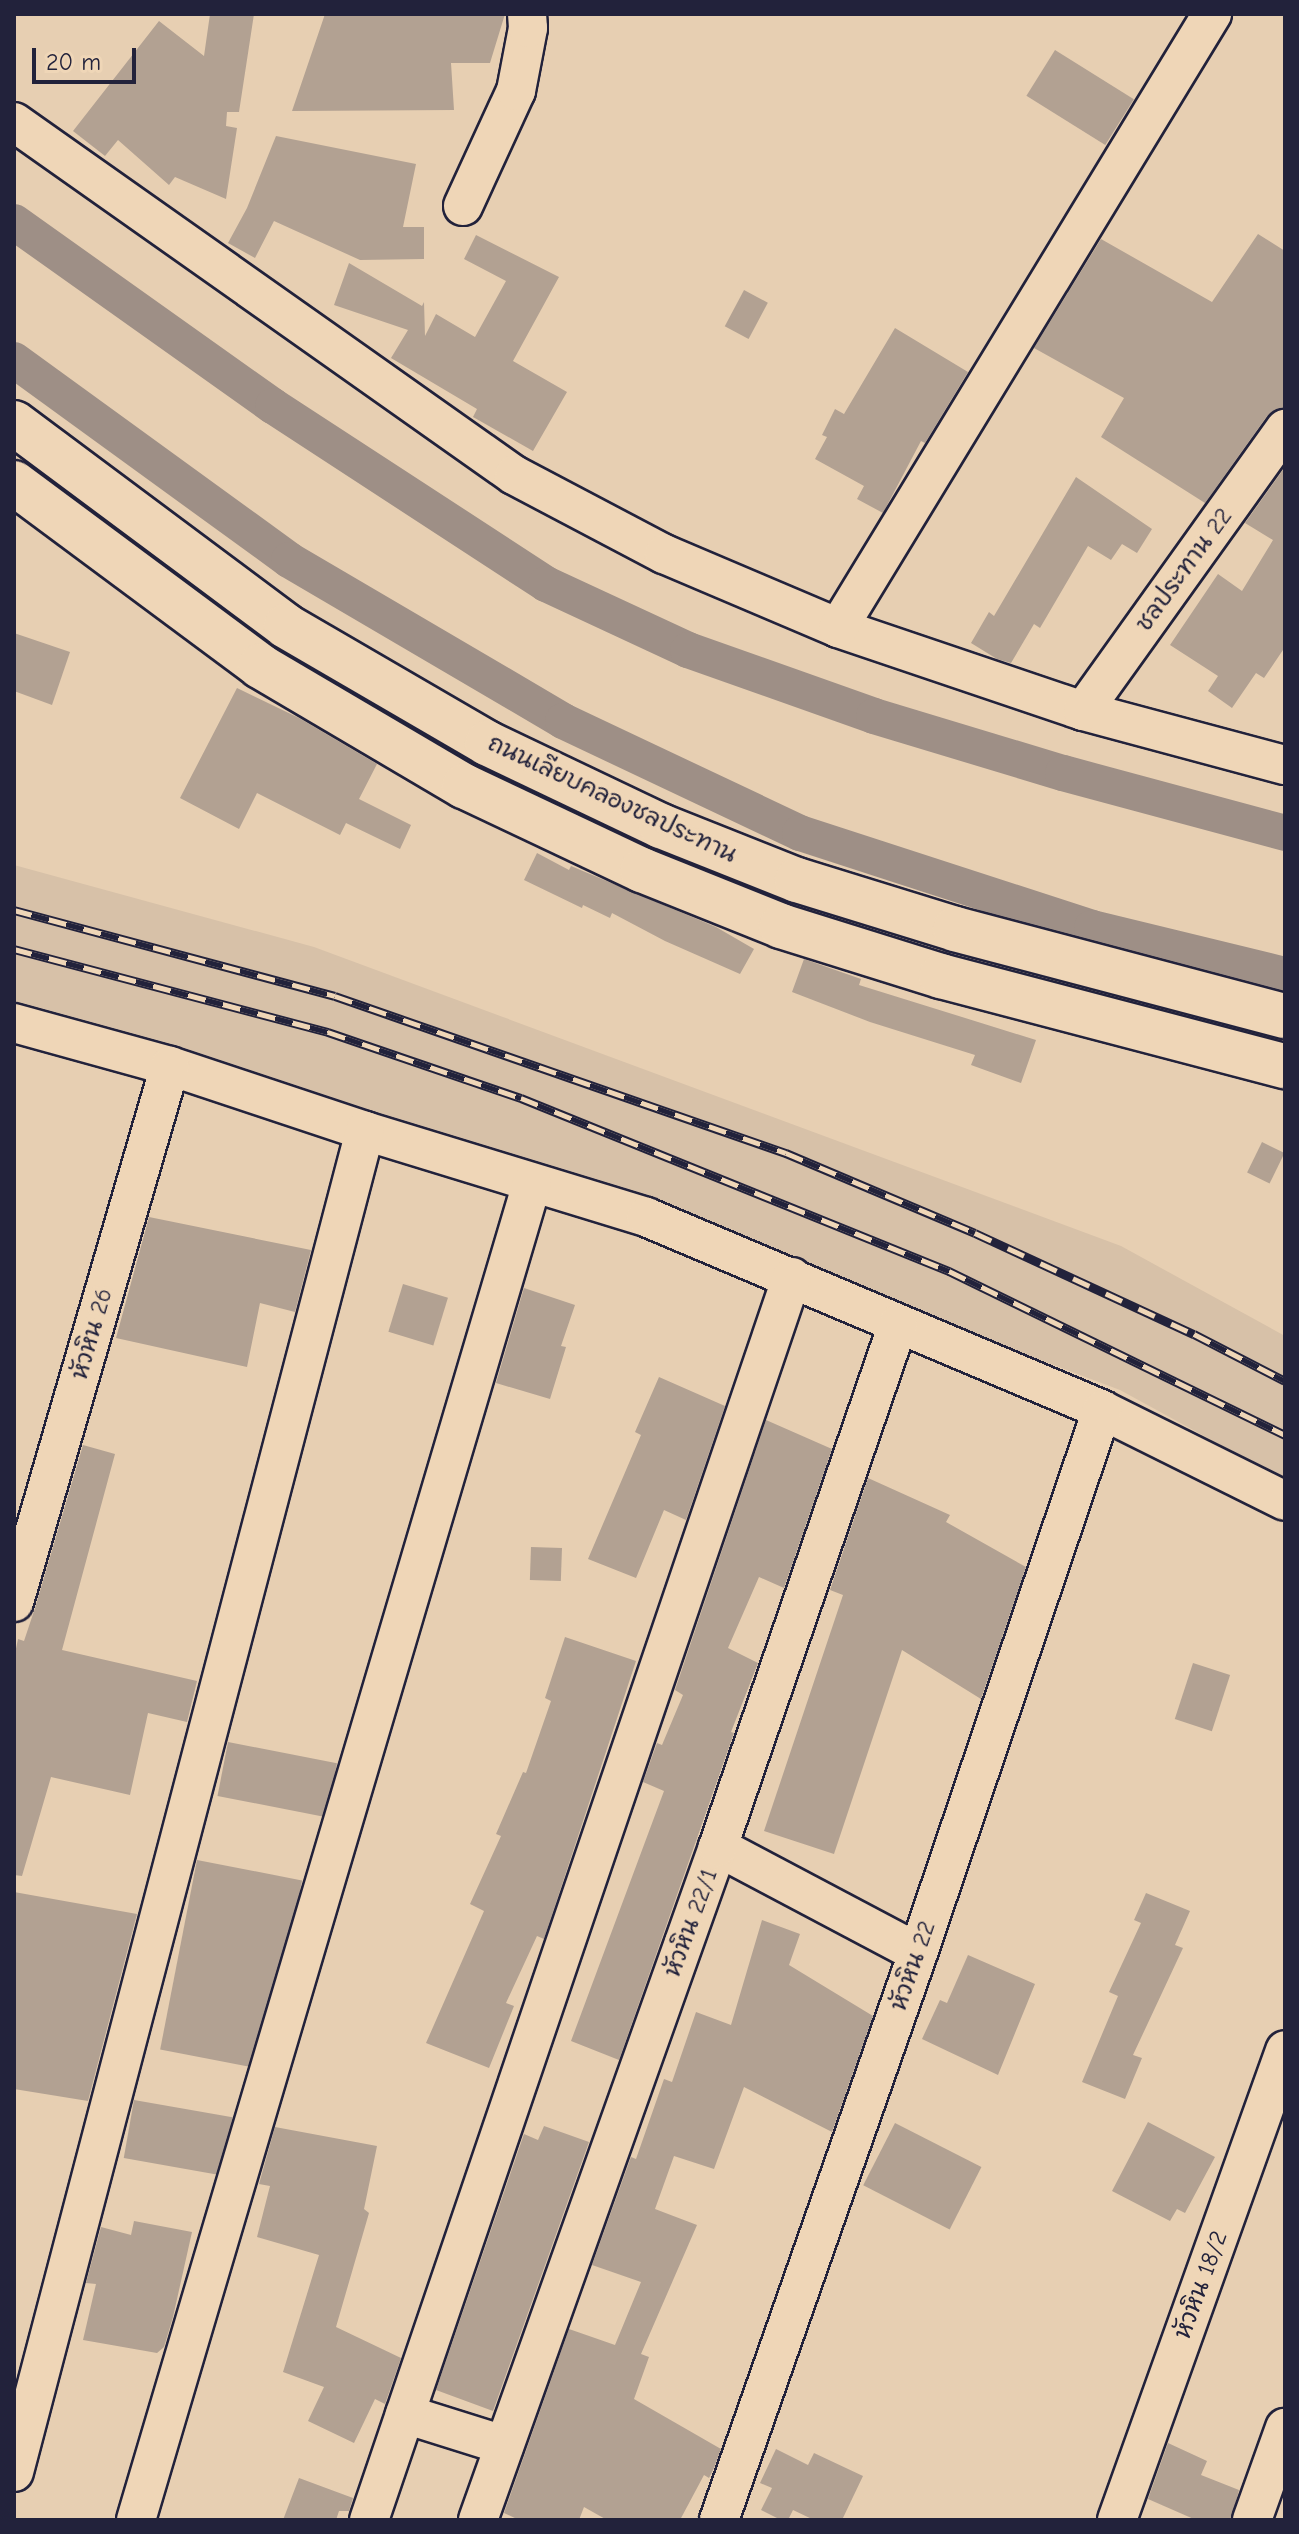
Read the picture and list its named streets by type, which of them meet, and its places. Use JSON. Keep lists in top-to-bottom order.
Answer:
{
  "streets": {
    "street": [
      "ชลประทาน 22",
      "ถนนเลียบคลองชลประทาน",
      "หัวหิน 26",
      "หัวหิน 22/1",
      "หัวหิน 22",
      "หัวหิน 18/2"
    ]
  },
  "scale_bar": "20 m"
}
